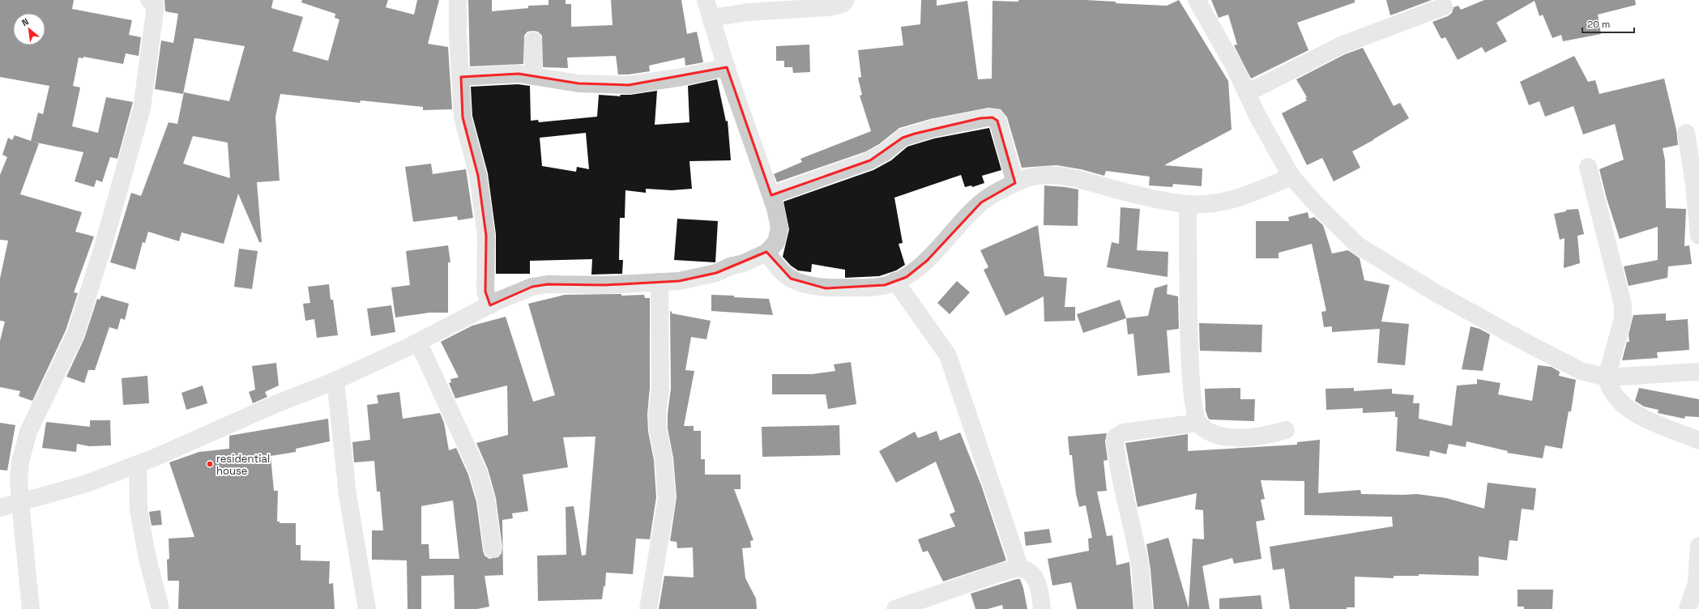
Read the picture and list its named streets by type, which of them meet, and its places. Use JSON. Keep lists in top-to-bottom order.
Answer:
{
  "places": ["residential house"],
  "scale_bar": "20 m",
  "north": "top left"
}
